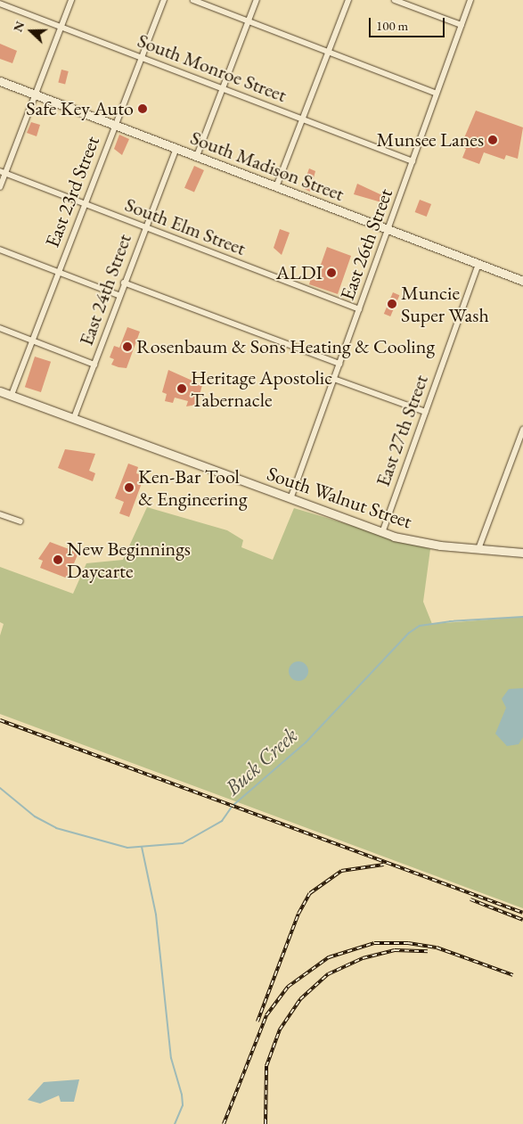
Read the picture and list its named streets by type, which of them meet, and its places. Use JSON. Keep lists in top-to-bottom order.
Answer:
{
  "streets": {
    "main road": ["South Madison Street", "South Walnut Street"],
    "street": [
      "South Monroe Street",
      "East 23rd Street",
      "South Elm Street",
      "East 26th Street",
      "East 24th Street",
      "East 27th Street"
    ]
  },
  "crossings": [
    ["South Monroe Street", "East 23rd Street"],
    ["South Monroe Street", "East 26th Street"],
    ["South Madison Street", "East 23rd Street"],
    ["South Madison Street", "East 26th Street"],
    ["South Madison Street", "East 24th Street"],
    ["South Madison Street", "East 27th Street"],
    ["East 23rd Street", "South Elm Street"],
    ["East 23rd Street", "South Walnut Street"],
    ["South Elm Street", "East 26th Street"],
    ["South Elm Street", "East 24th Street"],
    ["East 26th Street", "South Walnut Street"],
    ["East 24th Street", "South Walnut Street"],
    ["East 27th Street", "South Walnut Street"]
  ],
  "water": ["Buck Creek"],
  "places": [
    "Safe Key Auto",
    "Munsee Lanes",
    "ALDI",
    "Muncie Super Wash",
    "Rosenbaum & Sons Heating & Cooling",
    "Heritage Apostolic Tabernacle",
    "Ken-Bar Tool & Engineering",
    "New Beginnings Daycarte"
  ],
  "scale_bar": "100 m",
  "north": "left"
}
